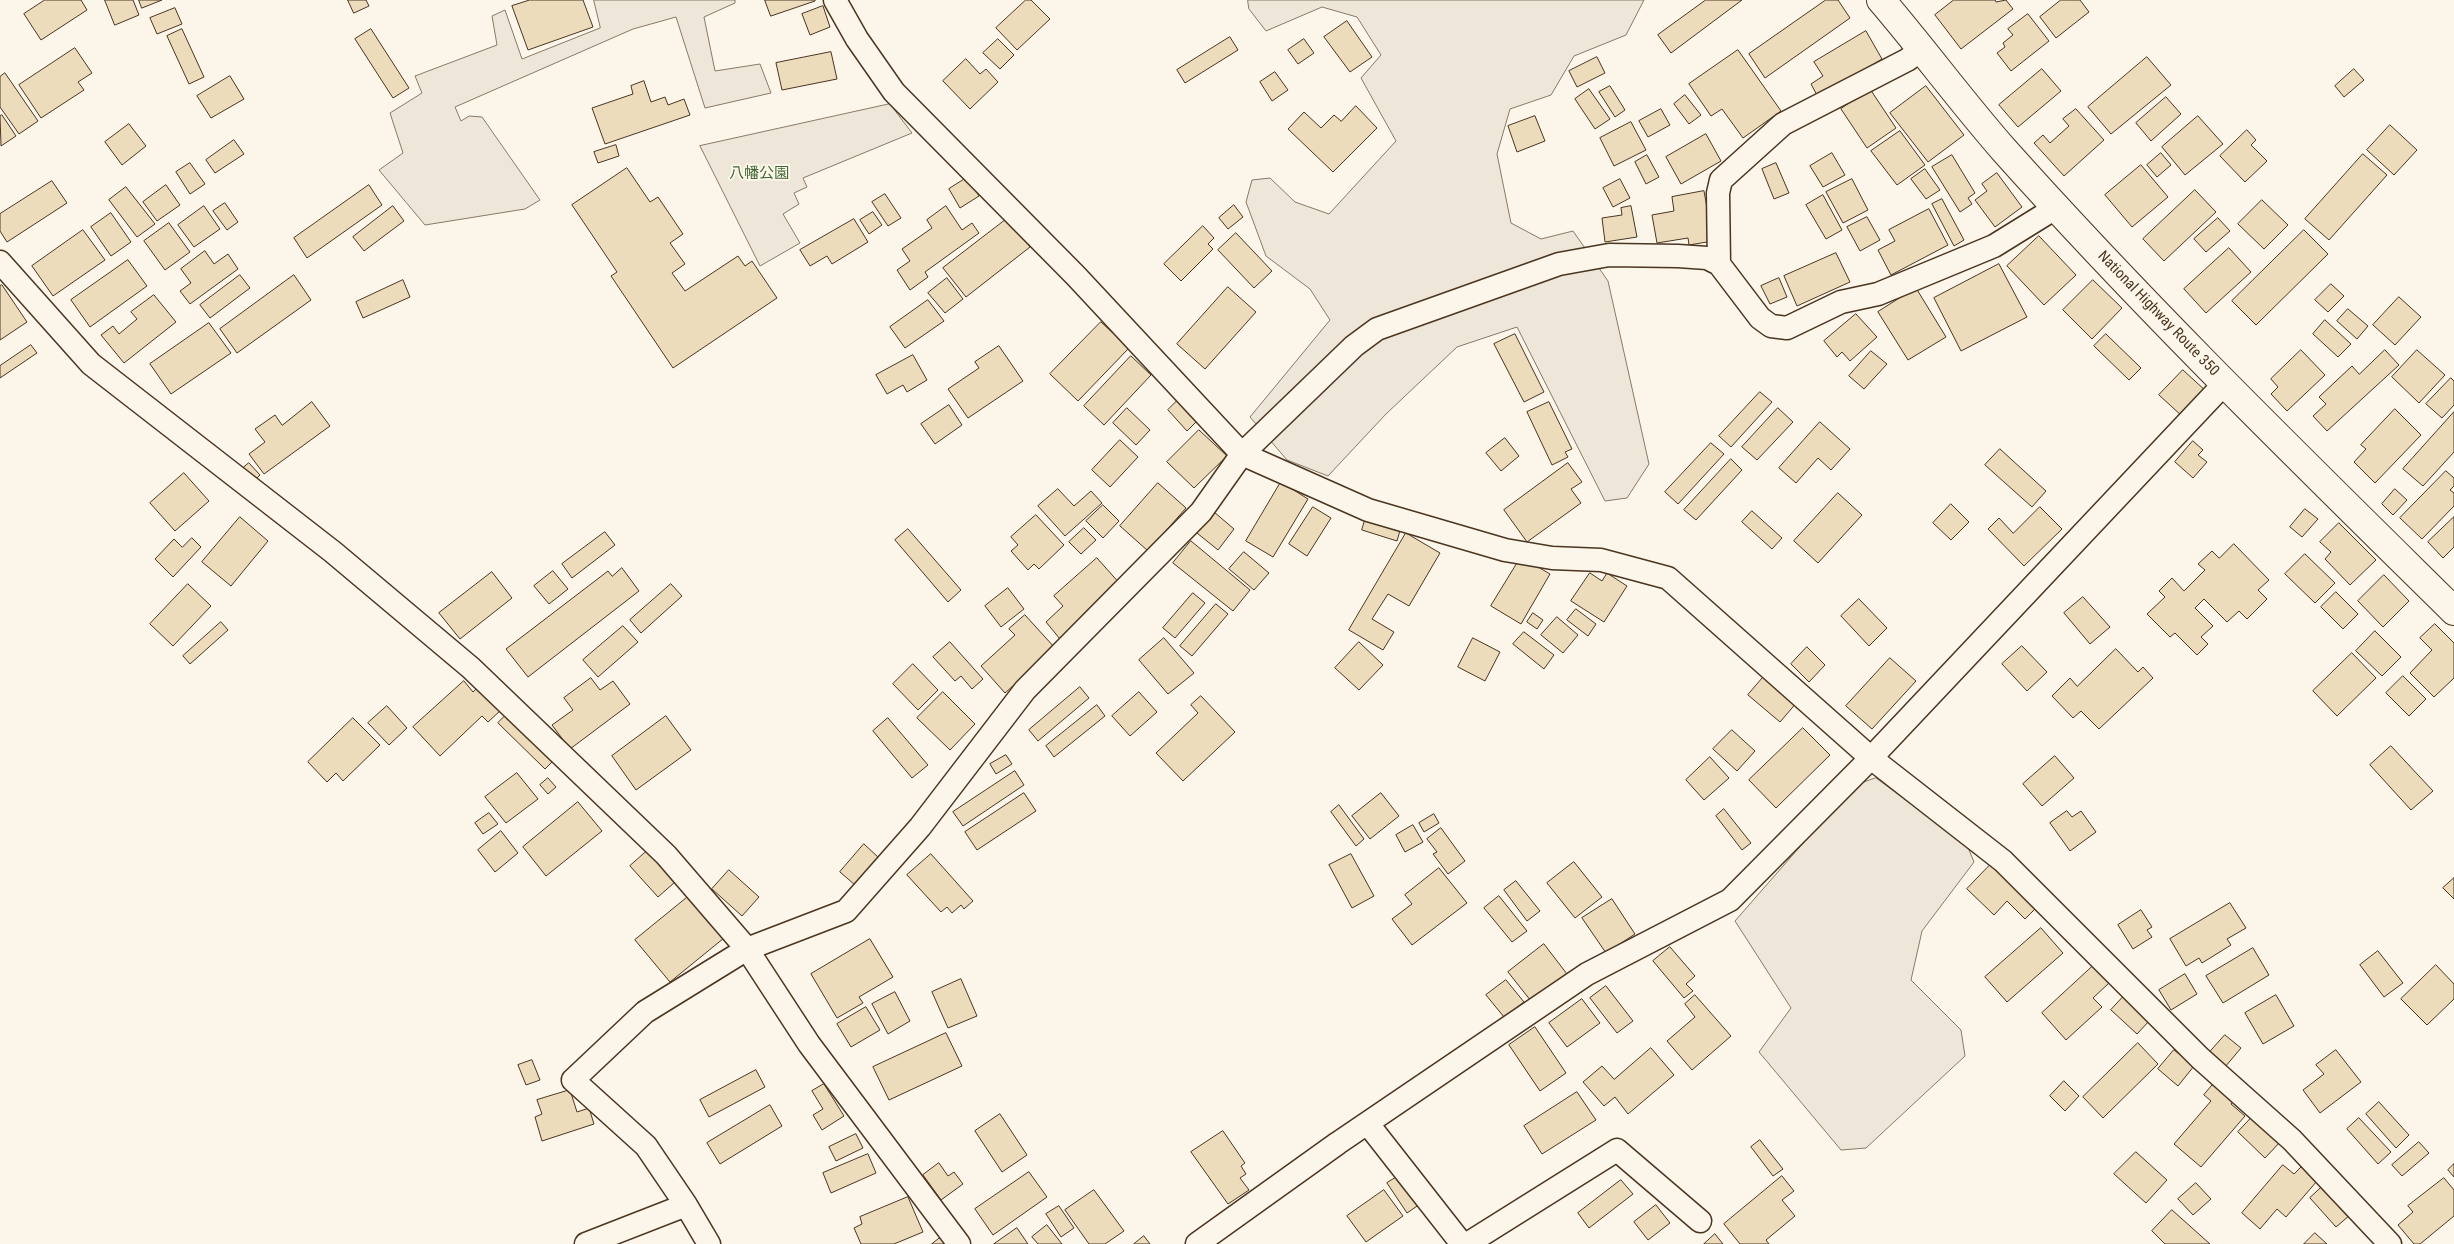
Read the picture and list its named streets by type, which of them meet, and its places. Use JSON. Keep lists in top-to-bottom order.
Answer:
{
  "streets": {
    "highway": ["National Highway Route 350"]
  },
  "parks": ["八幡公園"]
}
